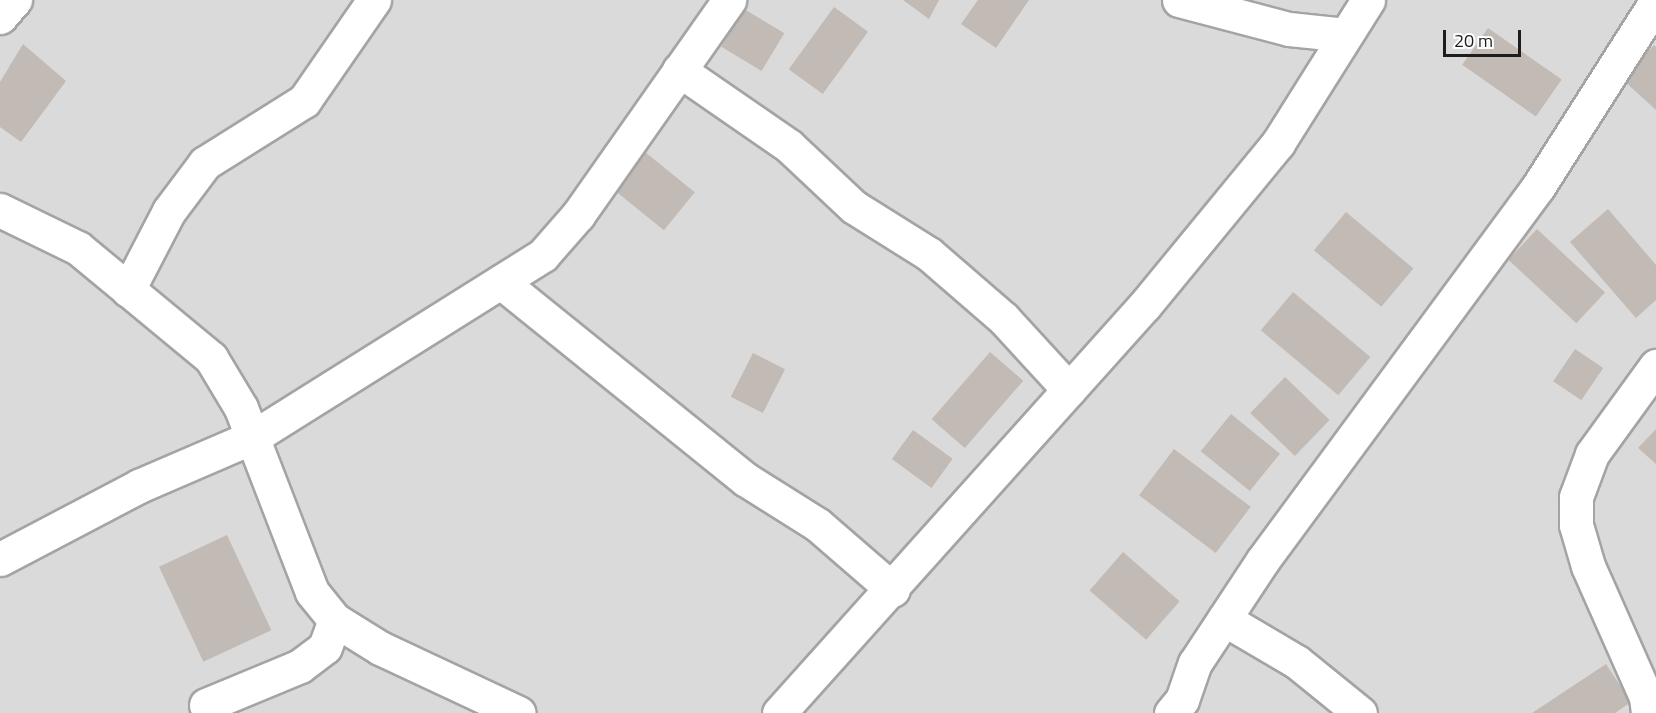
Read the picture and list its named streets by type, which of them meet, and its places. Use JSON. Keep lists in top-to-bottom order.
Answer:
{
  "scale_bar": "20 m"
}
